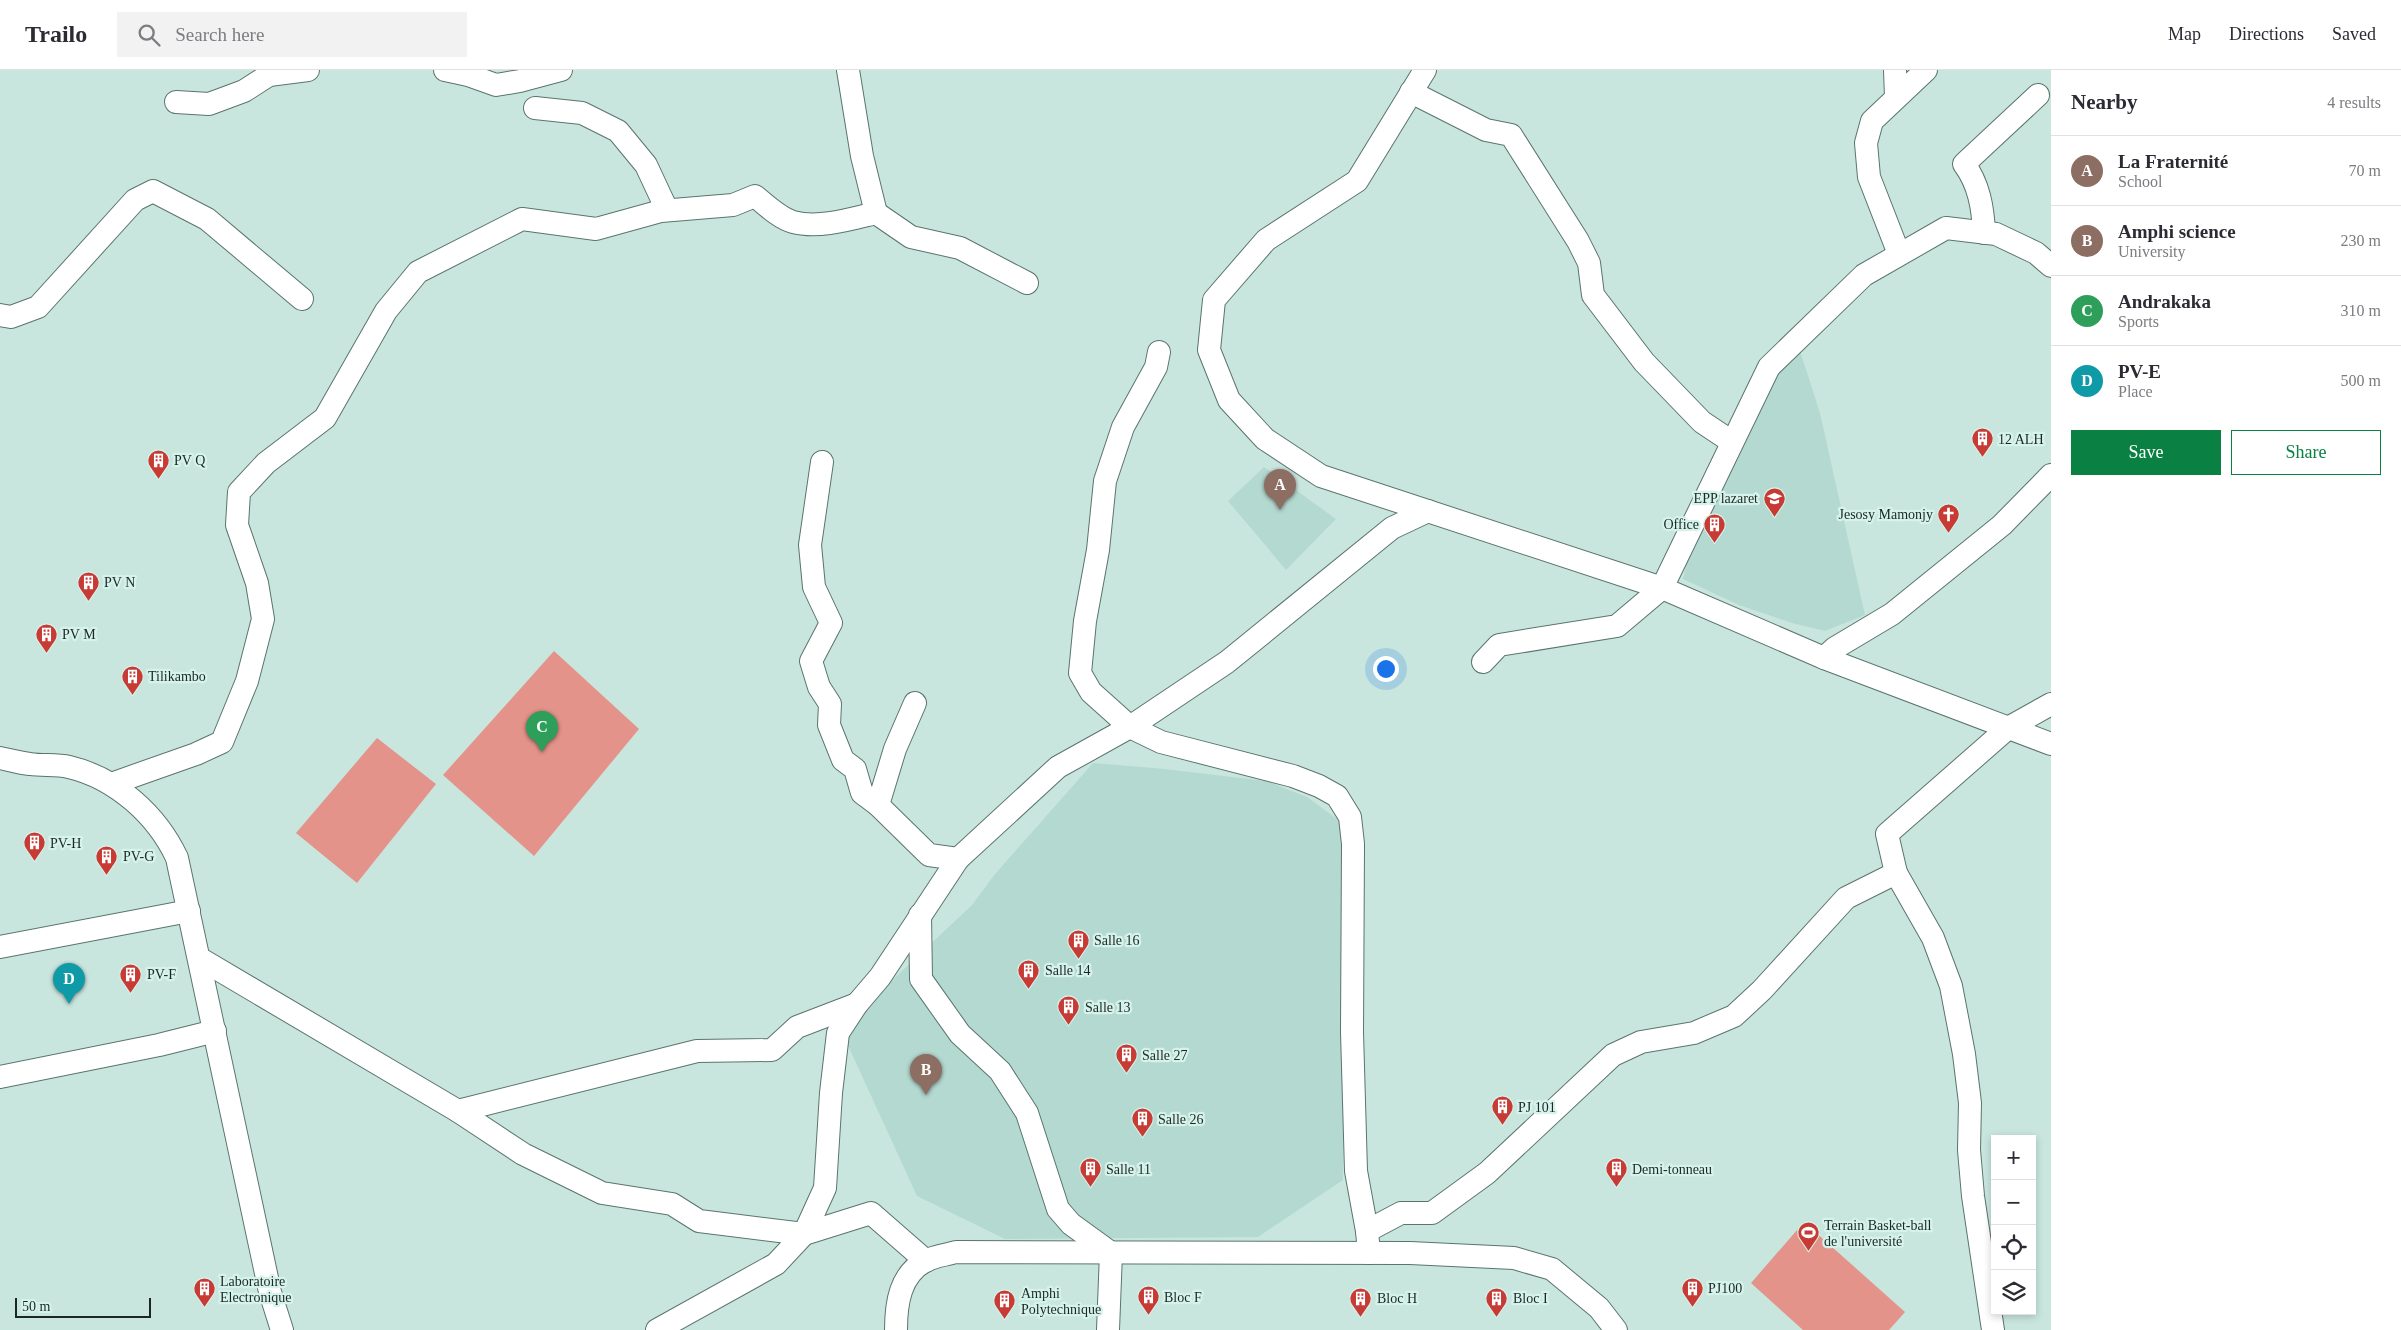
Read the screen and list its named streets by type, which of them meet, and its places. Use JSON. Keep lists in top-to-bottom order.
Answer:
{
  "places": {
    "building": [
      "12 ALH",
      "PV Q",
      "Office",
      "PV N",
      "PV M",
      "Tilikambo",
      "PV-H",
      "PV-G",
      "Salle 16",
      "Salle 14",
      "PV-F",
      "Salle 13",
      "Salle 27",
      "PJ 101",
      "Salle 26",
      "Salle 11",
      "Demi-tonneau",
      "PJ100",
      "Laboratoire Electronique",
      "Bloc F",
      "Bloc H",
      "Bloc I",
      "Amphi Polytechnique"
    ],
    "school or university": ["EPP lazaret"],
    "church": ["Jesosy Mamonjy"],
    "sports": ["Terrain Basket-ball de l'université"]
  },
  "scale_bar": "50 m",
  "page": {
    "header": "Trailo",
    "search": "Search here",
    "nav": ["Map", "Directions", "Saved"],
    "heading": ["Nearby", "4 results"],
    "list": [
      {
        "mark": "A",
        "name": "La Fraternité",
        "note": "School",
        "value": "70 m"
      },
      {
        "mark": "B",
        "name": "Amphi science",
        "note": "University",
        "value": "230 m"
      },
      {
        "mark": "C",
        "name": "Andrakaka",
        "note": "Sports",
        "value": "310 m"
      },
      {
        "mark": "D",
        "name": "PV-E",
        "note": "Place",
        "value": "500 m"
      }
    ],
    "buttons": ["Save", "Share"],
    "pins": [
      "A",
      "C",
      "D",
      "B"
    ],
    "map_buttons": ["+", "−"],
    "scale": "50 m"
  }
}
